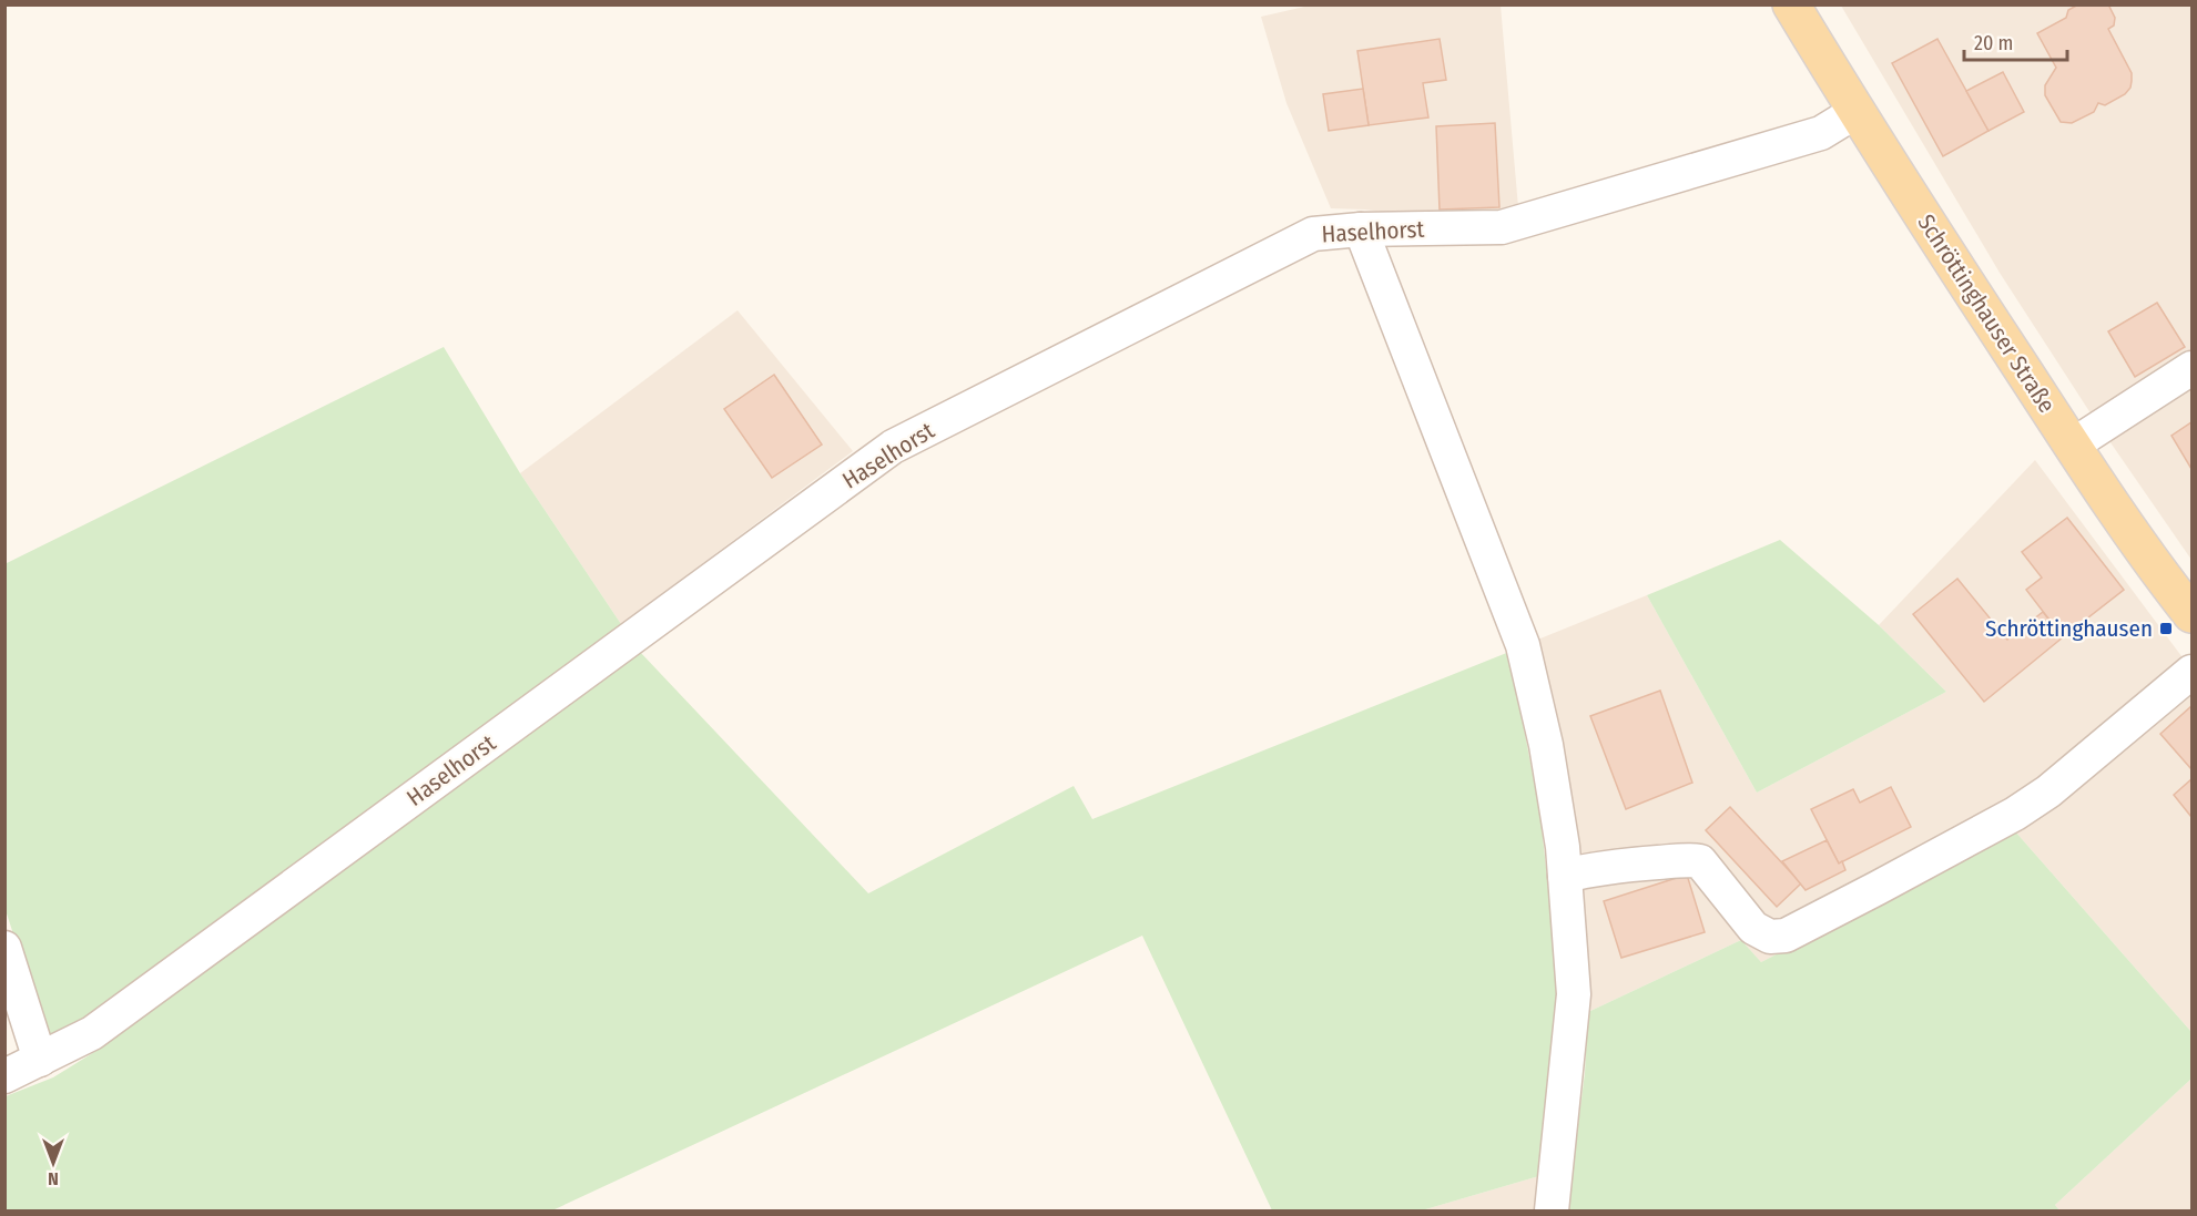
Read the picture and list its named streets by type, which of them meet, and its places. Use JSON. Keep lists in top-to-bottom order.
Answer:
{
  "streets": {
    "main road": ["Schröttinghauser Straße"],
    "street": ["Haselhorst"]
  },
  "crossings": [
    ["Haselhorst", "Schröttinghauser Straße"]
  ],
  "places": {
    "transit": ["Schröttinghausen"]
  },
  "scale_bar": "20 m",
  "north": "bottom"
}
